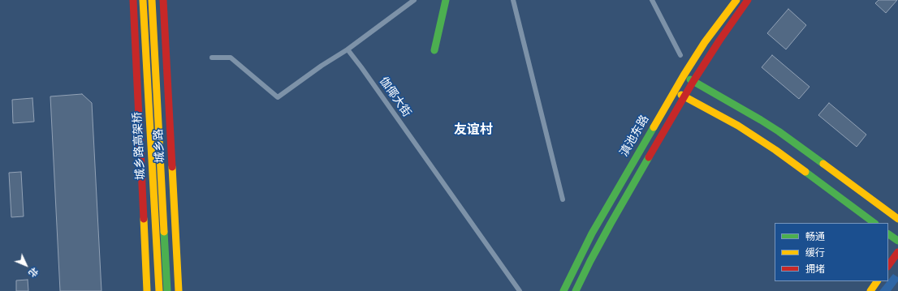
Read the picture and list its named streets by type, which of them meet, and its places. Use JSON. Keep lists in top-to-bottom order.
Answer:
{
  "streets": {
    "main road": ["滇池东路", "城乡路高架桥", "城乡路"],
    "street": ["伽倻大街"]
  },
  "districts": ["友谊村"],
  "legend": ["畅通", "缓行", "拥堵"],
  "north": "bottom right"
}
